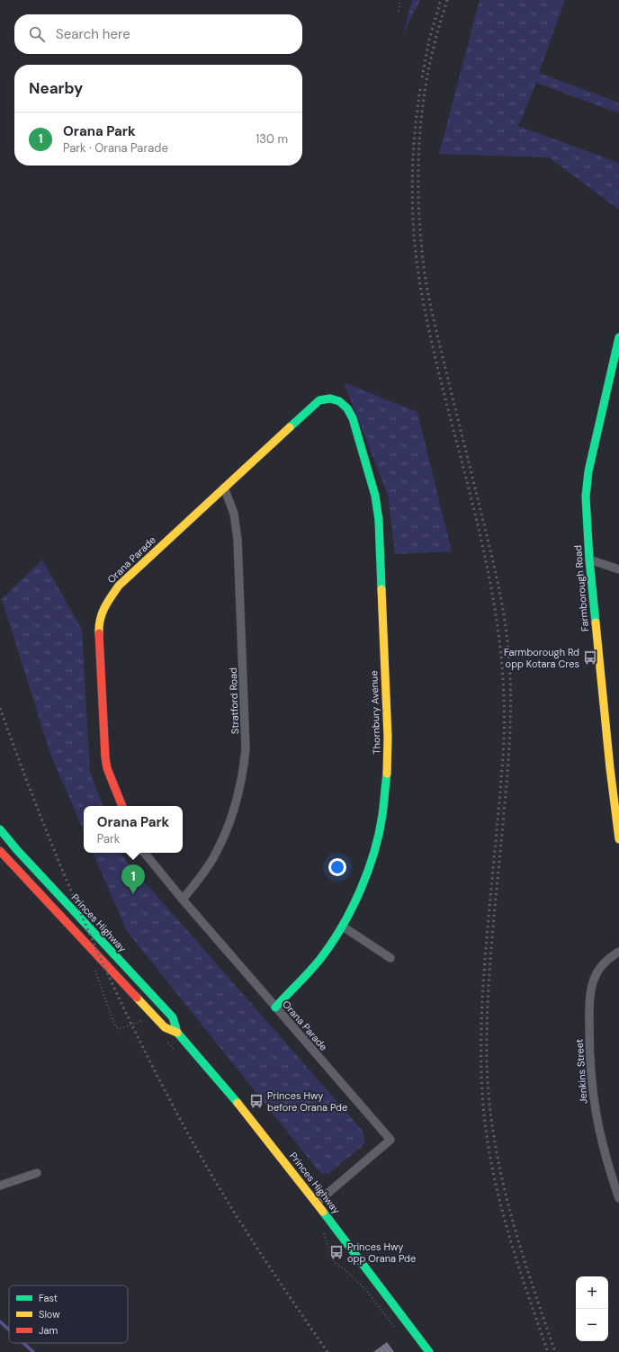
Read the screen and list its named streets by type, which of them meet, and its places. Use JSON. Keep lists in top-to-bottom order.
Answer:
{
  "streets": {
    "street": [
      "Orana Parade",
      "Farmborough Road",
      "Stratford Road",
      "Thornbury Avenue",
      "Princes Highway",
      "Jenkins Street"
    ]
  },
  "crossings": [
    ["Orana Parade", "Stratford Road"],
    ["Orana Parade", "Thornbury Avenue"],
    ["Orana Parade", "Princes Highway"]
  ],
  "places": {
    "bus stop": ["Farmborough Rd opp Kotara Cres", "Princes Hwy before Orana Pde", "Princes Hwy opp Orana Pde"]
  },
  "legend": ["Fast", "Slow", "Jam"],
  "page": {
    "search": "Search here",
    "heading": "Nearby",
    "list": [
      {
        "mark": "1",
        "name": "Orana Park",
        "note": "Park · Orana Parade",
        "value": "130 m"
      }
    ],
    "popup": ["Orana Park", "Park"],
    "pins": "1",
    "map_buttons": ["+", "−"]
  }
}
